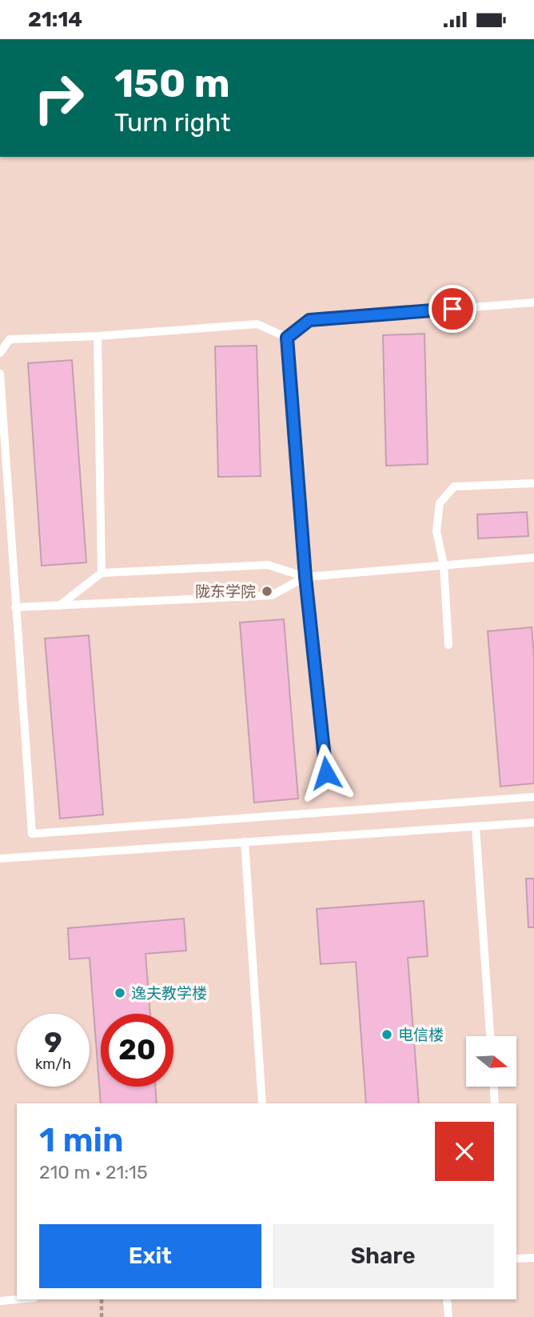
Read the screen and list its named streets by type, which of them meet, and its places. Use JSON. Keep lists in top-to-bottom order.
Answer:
{
  "places": ["陇东学院", "逸夫教学楼", "电信楼"],
  "north": "right",
  "page": {
    "status": "21:14",
    "turn": ["150 m", "Turn right"],
    "speed": "9 km/h",
    "limit": "20",
    "heading": ["1 min", "210 m · 21:15"],
    "buttons": ["Exit", "Share"]
  }
}
